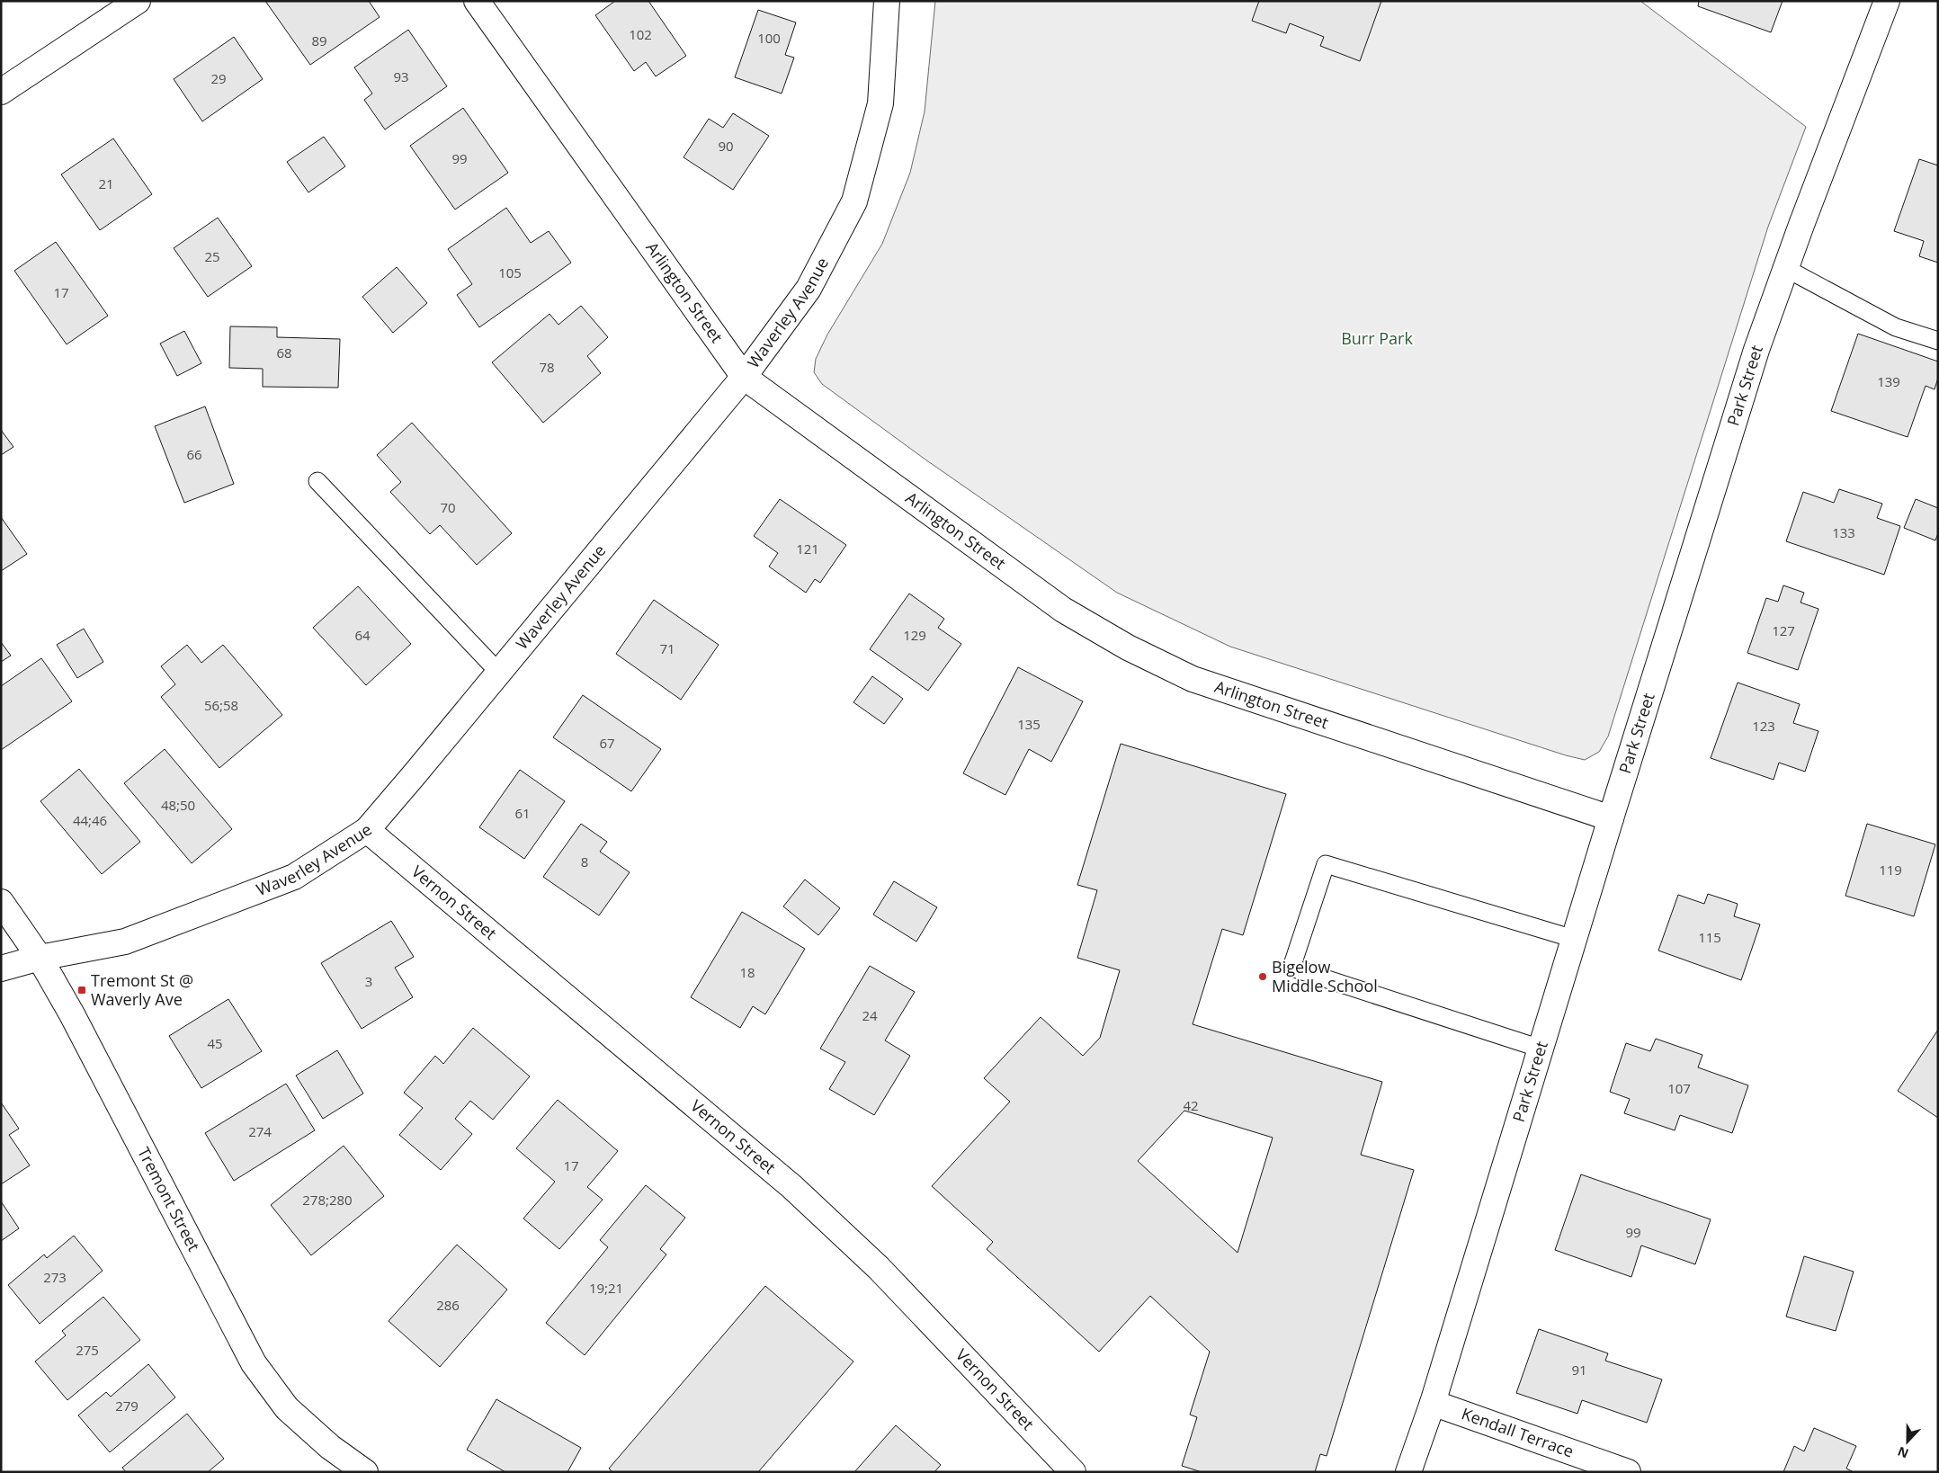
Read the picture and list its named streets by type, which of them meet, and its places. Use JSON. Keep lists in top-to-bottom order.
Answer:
{
  "streets": {
    "street": [
      "Arlington Street",
      "Waverley Avenue",
      "Park Street",
      "Vernon Street",
      "Tremont Street",
      "Kendall Terrace"
    ]
  },
  "crossings": [
    ["Arlington Street", "Waverley Avenue"],
    ["Arlington Street", "Park Street"],
    ["Waverley Avenue", "Vernon Street"],
    ["Waverley Avenue", "Tremont Street"],
    ["Park Street", "Kendall Terrace"]
  ],
  "parks": ["Burr Park"],
  "places": {
    "other": ["Bigelow Middle School"],
    "transit": ["Tremont St @ Waverly Ave"]
  },
  "house_numbers": [
    "102",
    "100",
    "89",
    "93",
    "29",
    "90",
    "99",
    "21",
    "25",
    "105",
    "17",
    "68",
    "78",
    "139",
    "66",
    "70",
    "133",
    "121",
    "127",
    "64",
    "129",
    "71",
    "56;58",
    "135",
    "123",
    "67",
    "48;50",
    "61",
    "44;46",
    "8",
    "119",
    "115",
    "18",
    "3",
    "24",
    "45",
    "107",
    "42",
    "274",
    "17",
    "278;280",
    "99",
    "273",
    "19;21",
    "286",
    "275",
    "91",
    "279"
  ],
  "north": "bottom"
}
